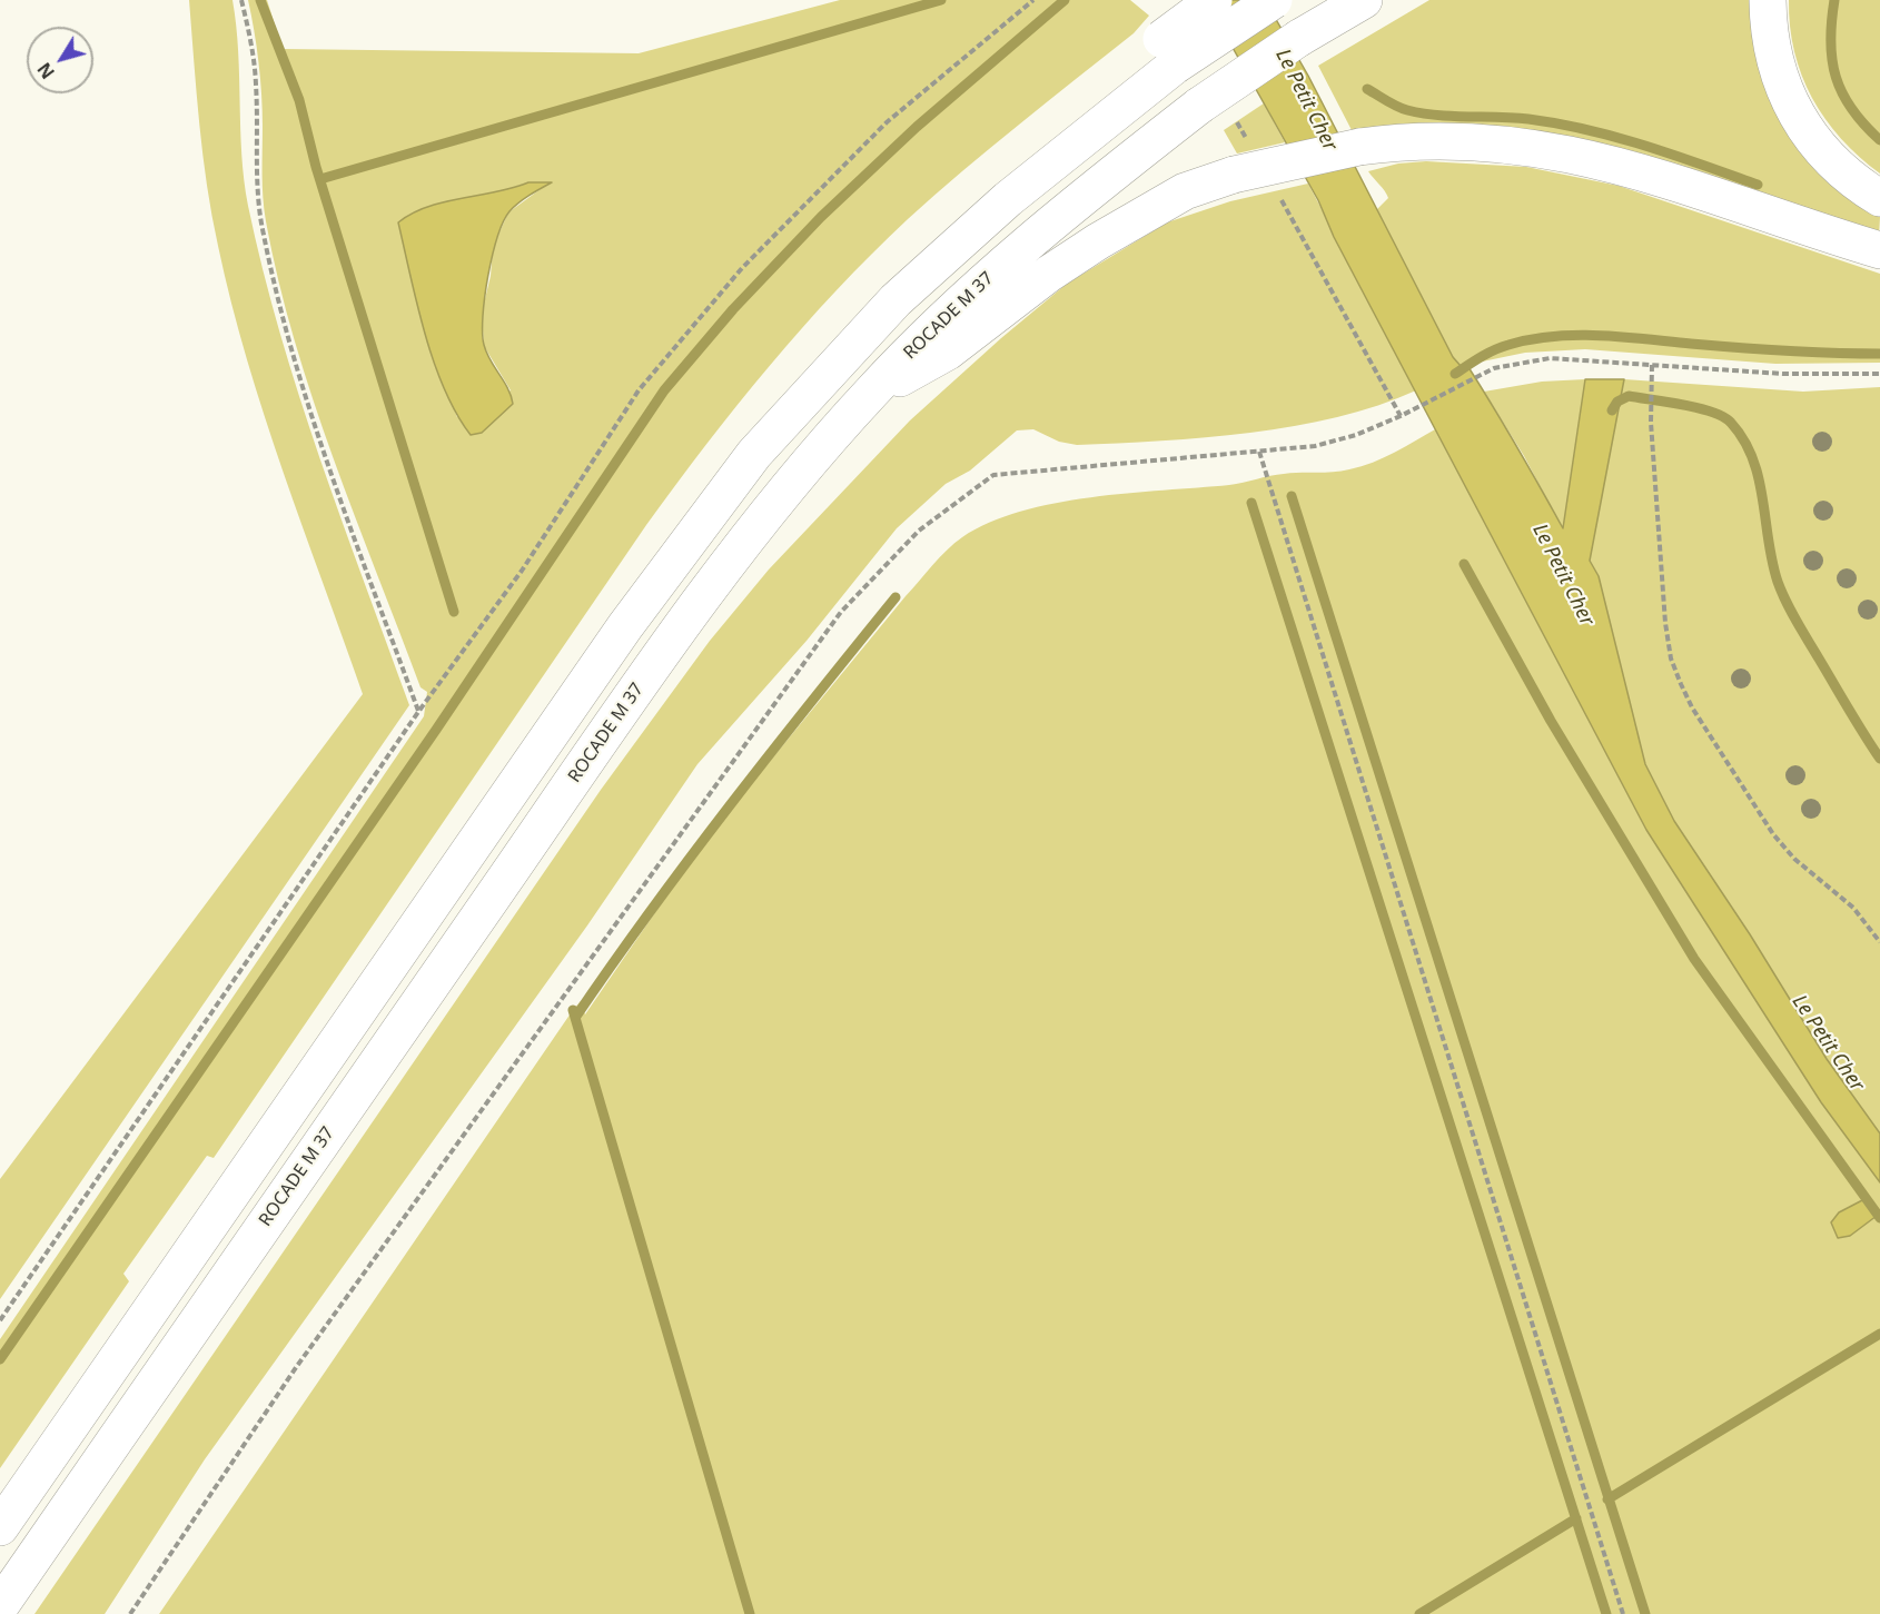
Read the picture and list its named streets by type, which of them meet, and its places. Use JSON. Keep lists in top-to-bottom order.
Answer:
{
  "streets": {
    "highway": ["ROCADE M 37"]
  },
  "water": ["Le Petit Cher"],
  "north": "bottom left"
}
